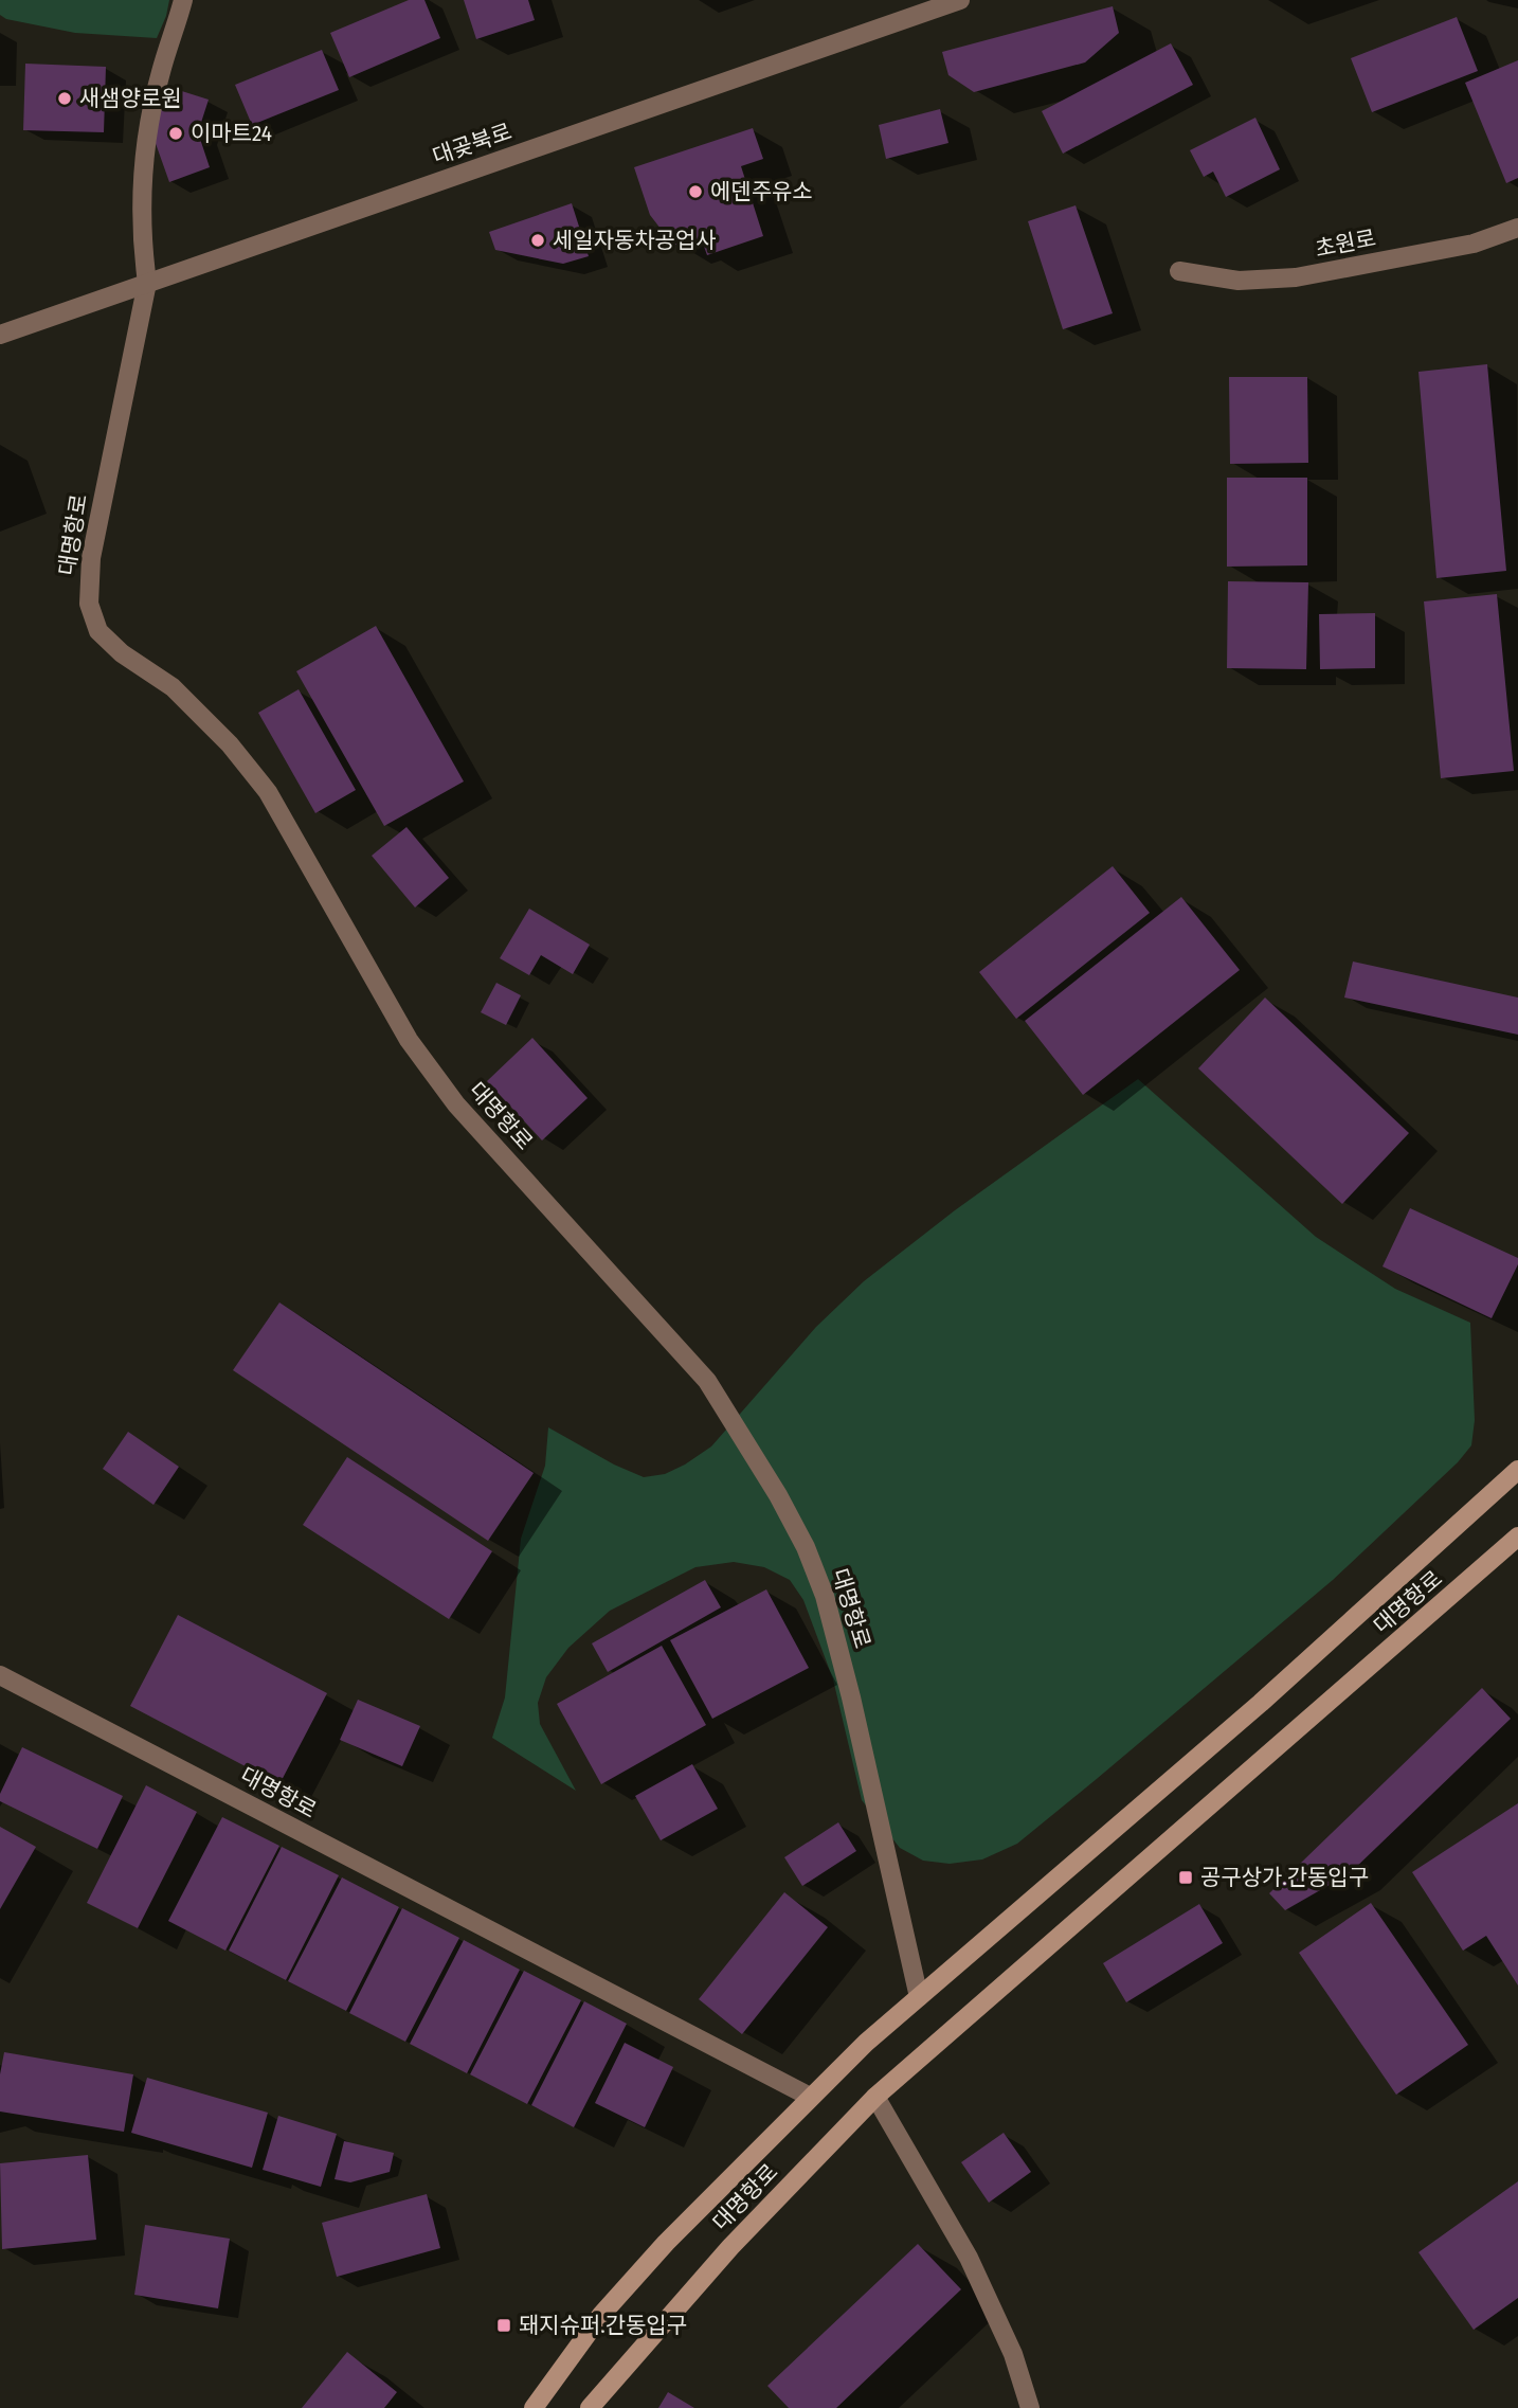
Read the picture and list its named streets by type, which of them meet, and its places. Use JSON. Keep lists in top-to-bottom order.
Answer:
{
  "streets": {
    "main road": ["대명항로"],
    "street": ["대곶북로", "초원로"]
  },
  "crossings": [
    ["대곶북로", "대명항로"]
  ],
  "places": {
    "other": [
      "새샘양로원",
      "이마트24",
      "에덴주유소",
      "세일자동차공업사"
    ],
    "transit": ["공구상가.간동입구", "돼지슈퍼.간동입구"]
  }
}
